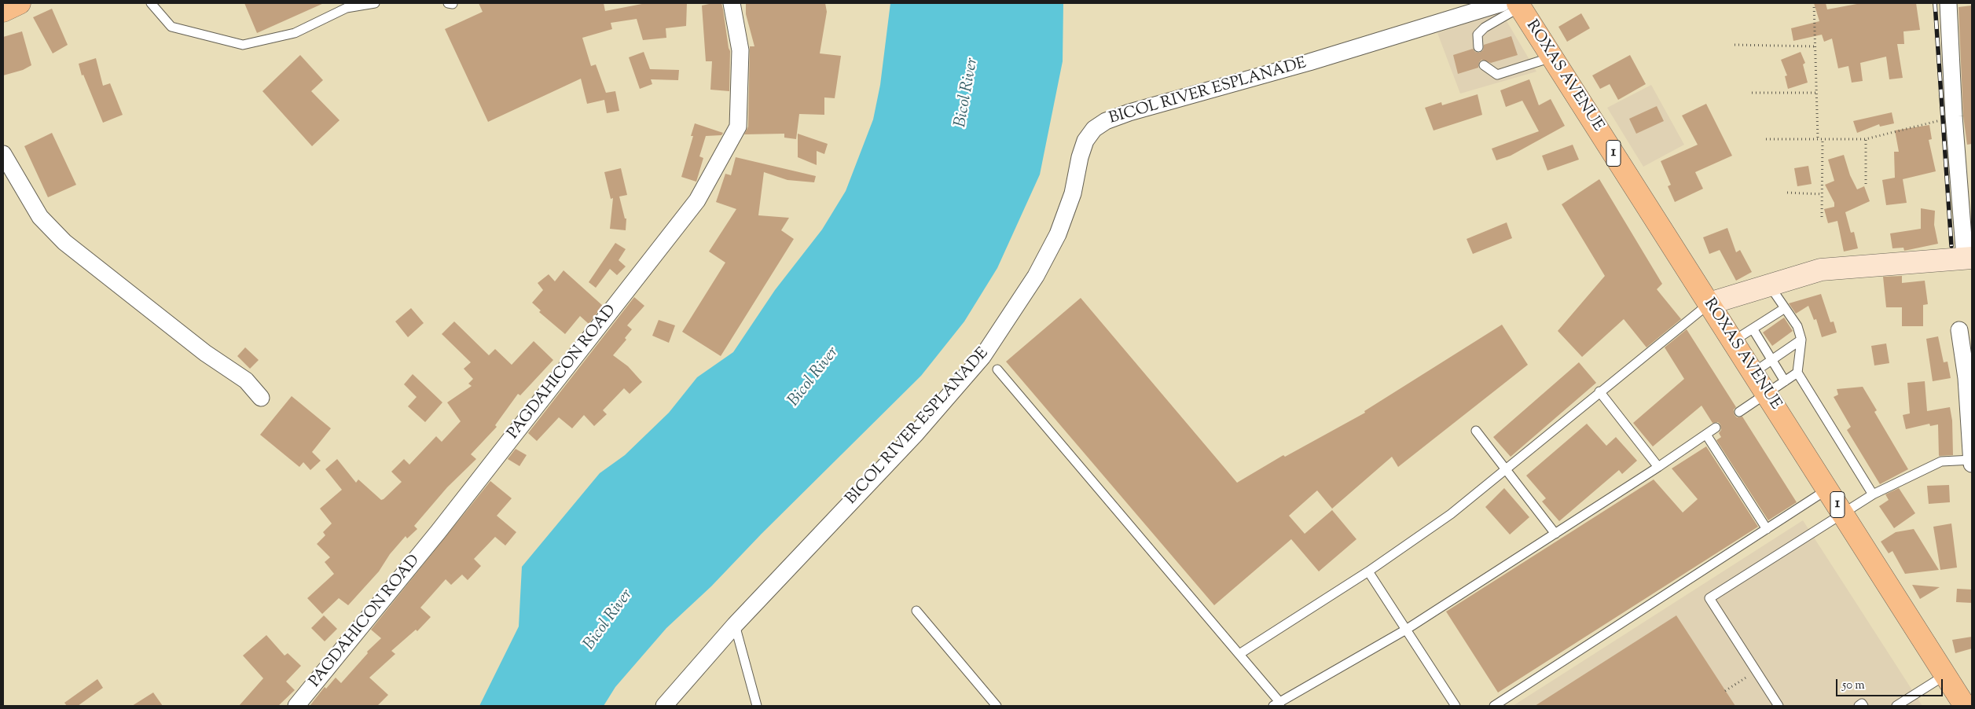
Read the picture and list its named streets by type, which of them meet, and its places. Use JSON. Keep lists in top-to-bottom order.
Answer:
{
  "streets": {
    "highway": ["ROXAS AVENUE", "1"],
    "street": ["BICOL RIVER ESPLANADE", "PAGDAHICON ROAD"]
  },
  "crossings": [
    ["ROXAS AVENUE", "BICOL RIVER ESPLANADE"]
  ],
  "water": ["Bicol River"],
  "scale_bar": "50 m"
}
